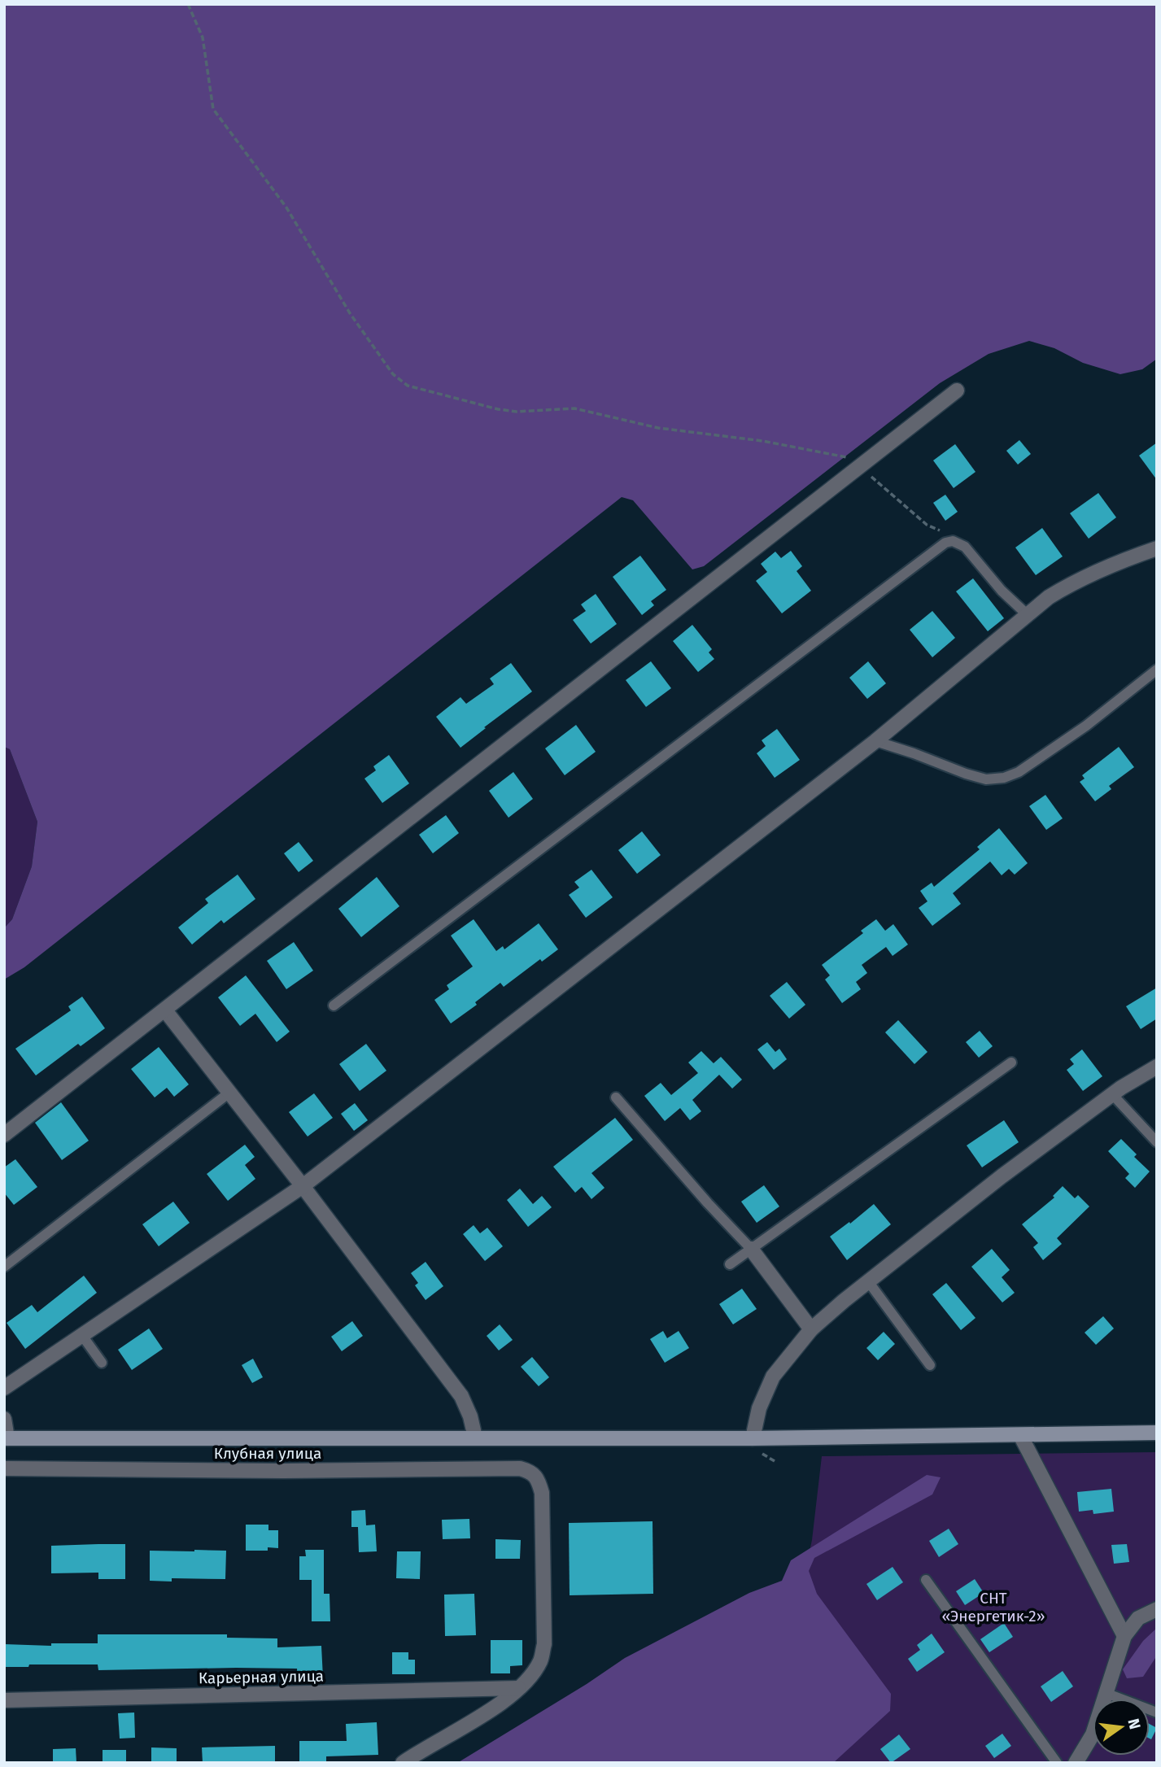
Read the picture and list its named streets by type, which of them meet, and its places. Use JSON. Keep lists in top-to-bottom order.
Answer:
{
  "streets": {
    "street": ["Клубная улица", "Карьерная улица"]
  },
  "crossings": [
    ["Клубная улица", "Карьерная улица"]
  ],
  "parks": ["СНТ «Энергетик-2»"],
  "north": "right"
}
